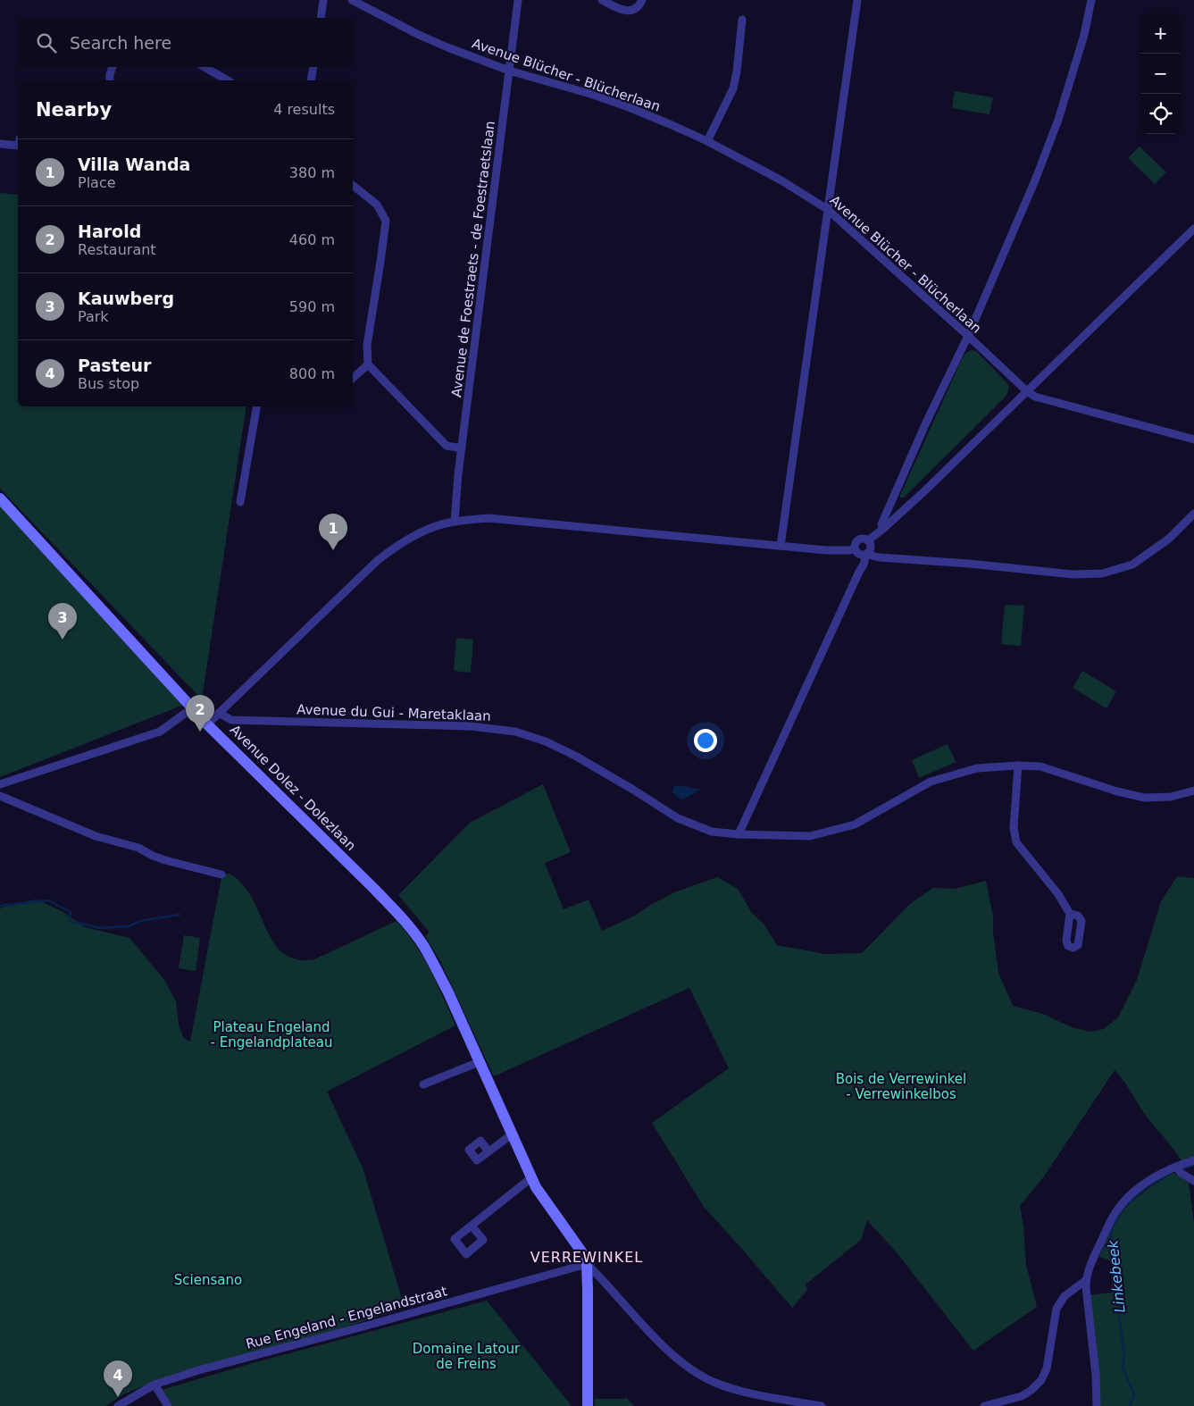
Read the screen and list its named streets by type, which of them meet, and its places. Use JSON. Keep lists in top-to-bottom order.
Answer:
{
  "streets": {
    "street": [
      "Avenue Blücher - Blücherlaan",
      "Avenue de Foestraets - de Foestraetslaan",
      "Avenue du Gui - Maretaklaan",
      "Avenue Dolez - Dolezlaan",
      "Rue Engeland - Engelandstraat"
    ]
  },
  "crossings": [
    ["Avenue Blücher - Blücherlaan", "Avenue de Foestraets - de Foestraetslaan"],
    ["Avenue Dolez - Dolezlaan", "Rue Engeland - Engelandstraat"]
  ],
  "districts": ["VERREWINKEL"],
  "water": ["Linkebeek"],
  "parks": [
    "Plateau Engeland - Engelandplateau",
    "Bois de Verrewinkel - Verrewinkelbos",
    "Sciensano",
    "Domaine Latour de Freins"
  ],
  "page": {
    "map_buttons": ["+", "−"],
    "search": "Search here",
    "heading": ["Nearby", "4 results"],
    "list": [
      {
        "mark": "1",
        "name": "Villa Wanda",
        "note": "Place",
        "value": "380 m"
      },
      {
        "mark": "2",
        "name": "Harold",
        "note": "Restaurant",
        "value": "460 m"
      },
      {
        "mark": "3",
        "name": "Kauwberg",
        "note": "Park",
        "value": "590 m"
      },
      {
        "mark": "4",
        "name": "Pasteur",
        "note": "Bus stop",
        "value": "800 m"
      }
    ],
    "pins": [
      "1",
      "3",
      "2",
      "4"
    ]
  }
}
